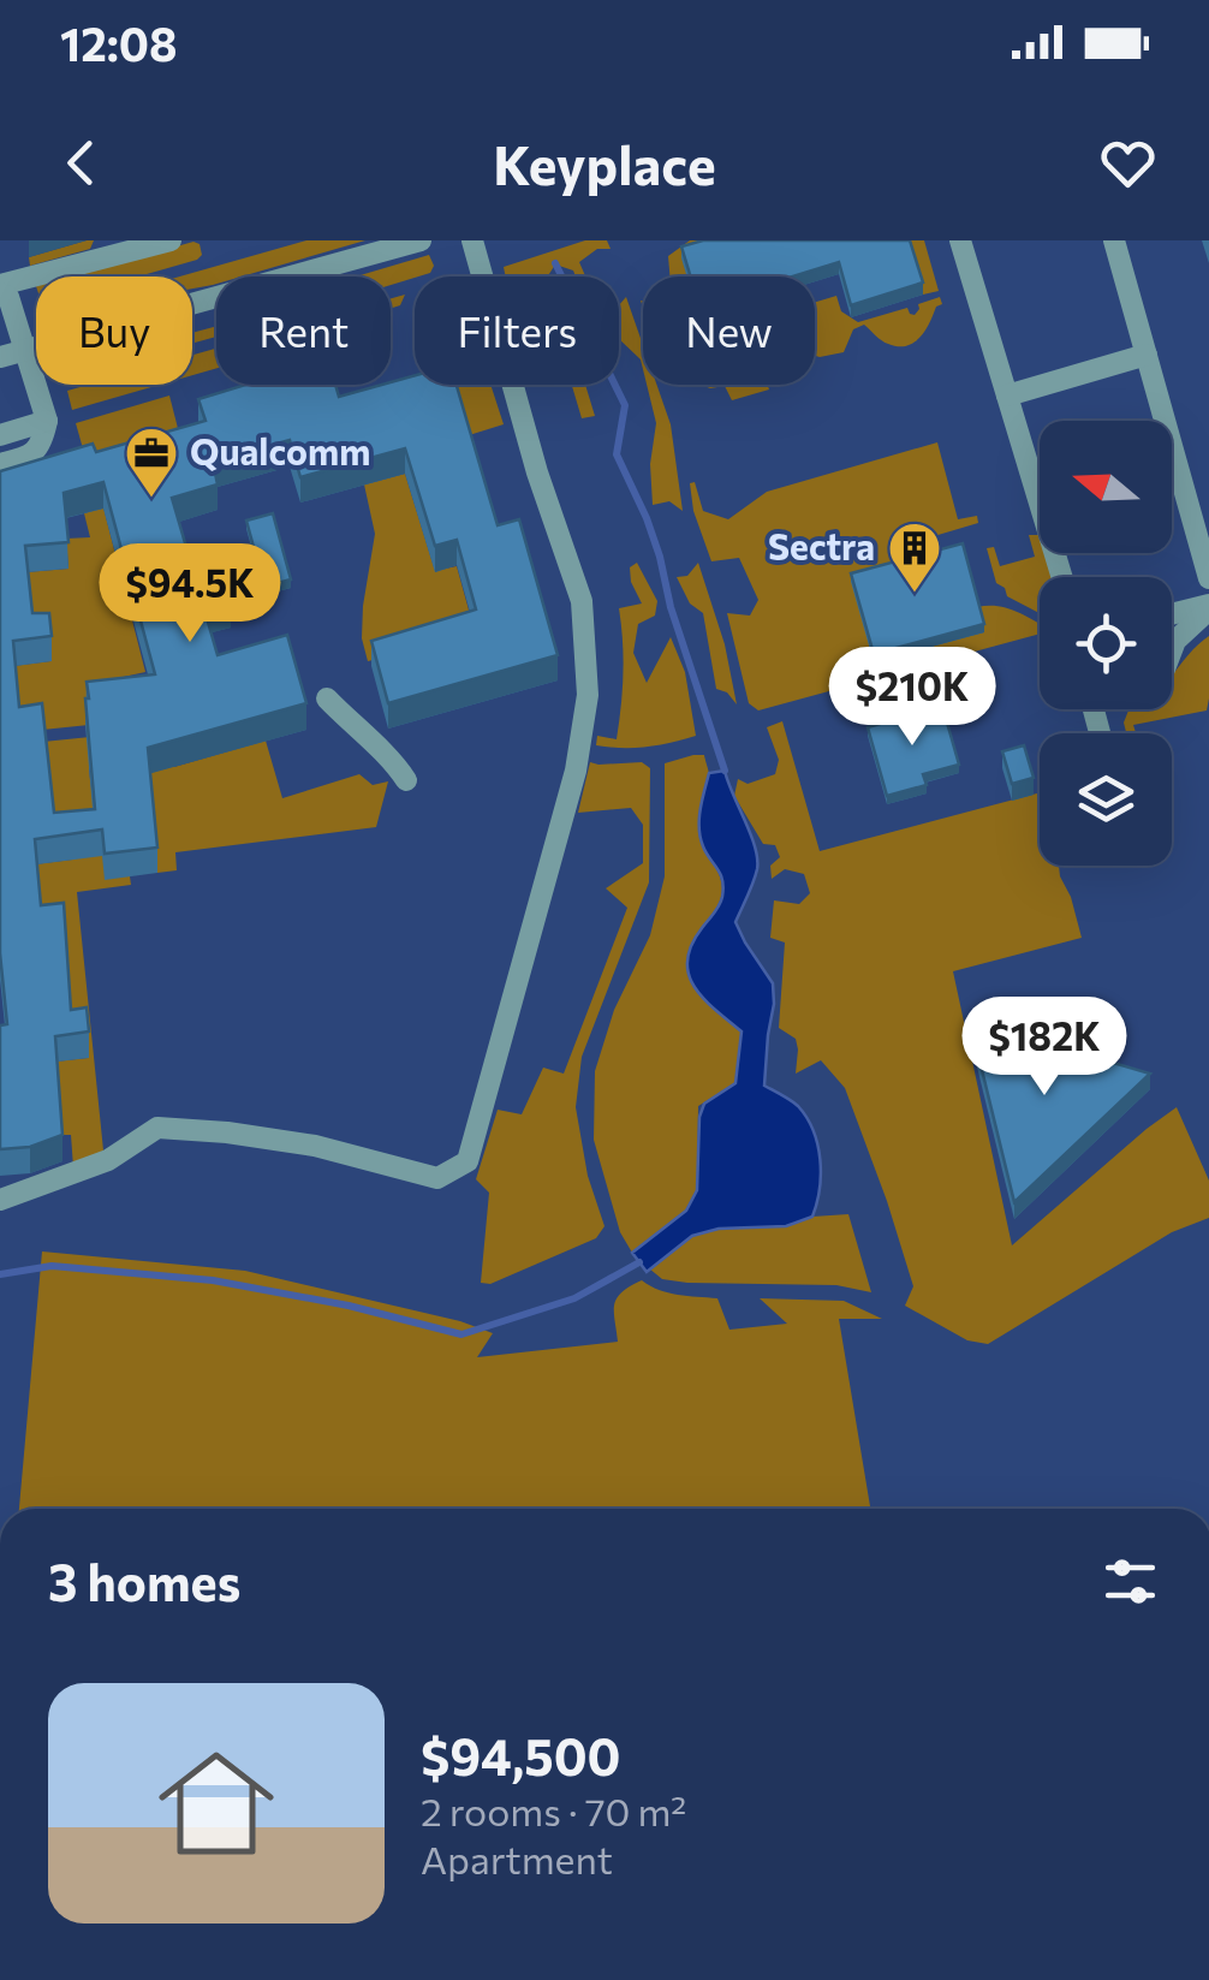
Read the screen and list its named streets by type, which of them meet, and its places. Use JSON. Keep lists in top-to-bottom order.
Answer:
{
  "places": {
    "office": ["Qualcomm"],
    "building": ["Sectra"]
  },
  "north": "left",
  "page": {
    "status": "12:08",
    "header": "Keyplace",
    "chip": [
      "Buy",
      "Rent",
      "Filters",
      "New"
    ],
    "price": ["$94.5K", "$210K", "$182K"],
    "heading": "3 homes",
    "list": [
      {
        "name": "$94,500",
        "note": "2 rooms · 70 m² · Apartment"
      }
    ]
  }
}
